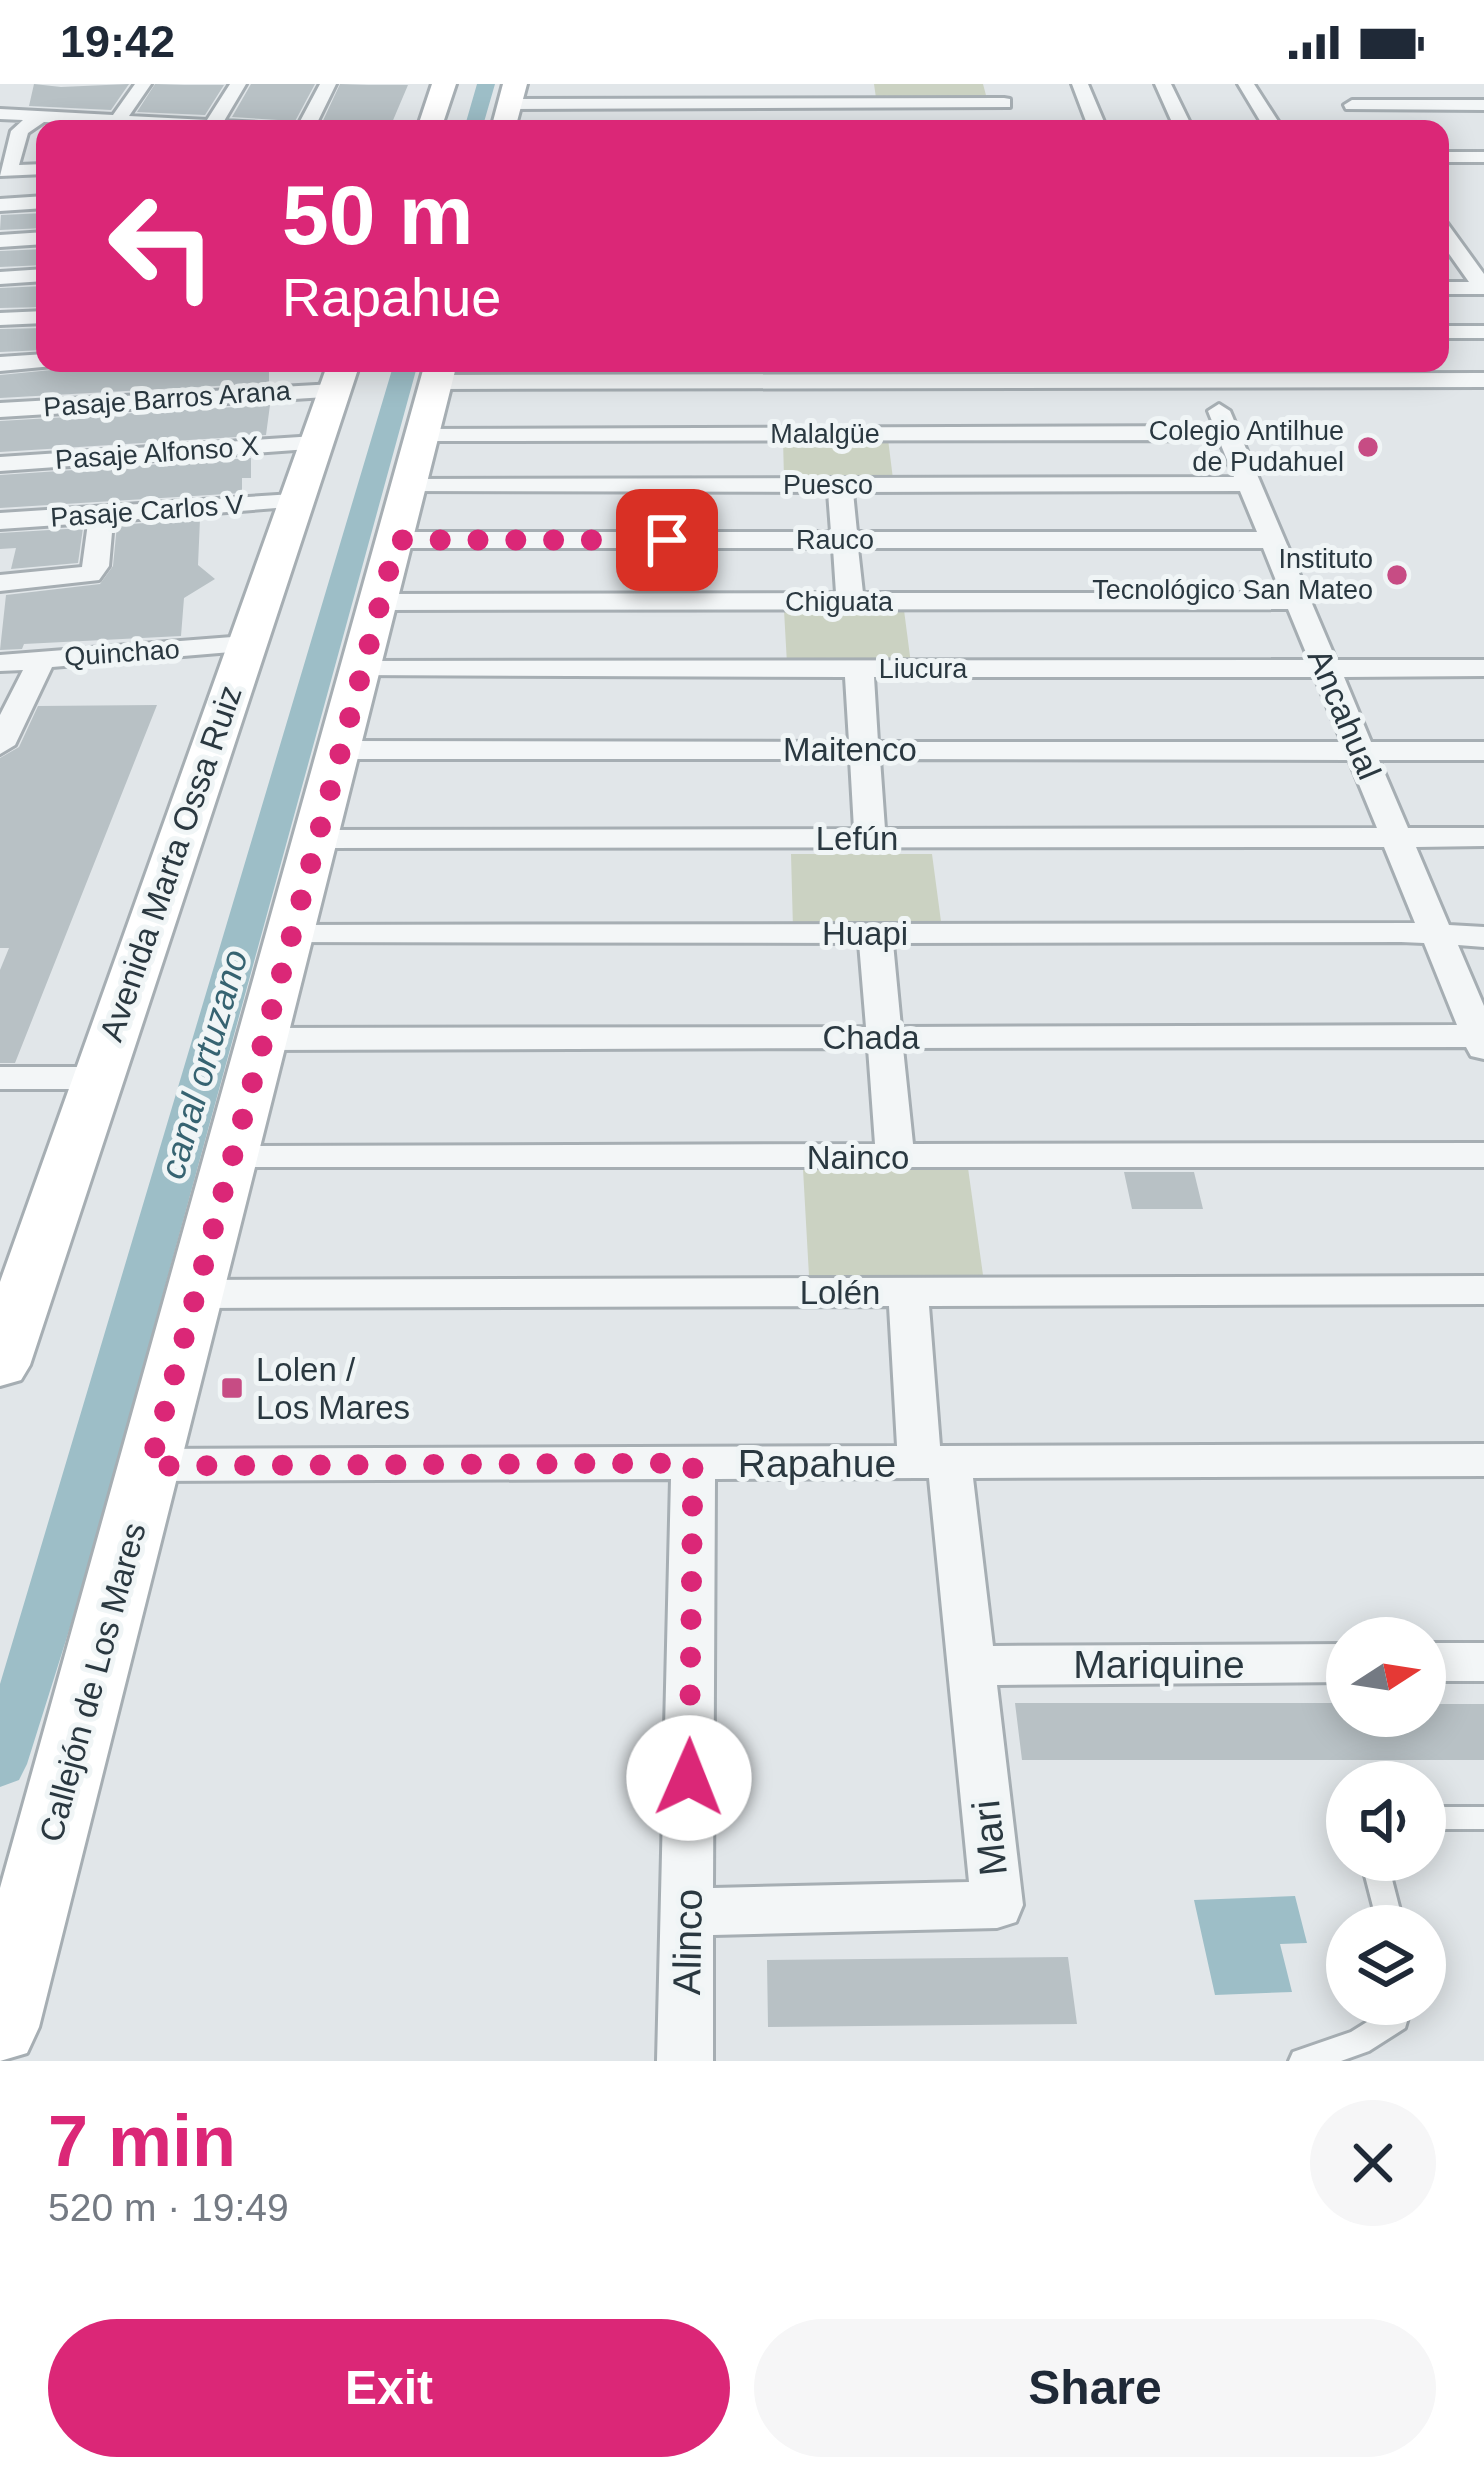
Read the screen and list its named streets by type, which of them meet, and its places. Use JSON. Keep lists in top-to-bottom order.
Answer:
{
  "streets": {
    "street": [
      "Pasaje Barros Arana",
      "Malalgüe",
      "Pasaje Alfonso X",
      "Puesco",
      "Pasaje Carlos V",
      "Rauco",
      "Chiguata",
      "Quinchao",
      "Liucura",
      "Ancahual",
      "Maitenco",
      "Lefún",
      "Avenida Marta Ossa Ruiz",
      "Huapi",
      "Chada",
      "Nainco",
      "Lolén",
      "Rapahue",
      "Mariquine",
      "Callejón de Los Mares",
      "Mari",
      "Alinco"
    ]
  },
  "crossings": [
    ["Pasaje Barros Arana", "Avenida Marta Ossa Ruiz"],
    ["Malalgüe", "Ancahual"],
    ["Malalgüe", "Callejón de Los Mares"],
    ["Pasaje Alfonso X", "Avenida Marta Ossa Ruiz"],
    ["Puesco", "Rauco"],
    ["Puesco", "Ancahual"],
    ["Puesco", "Callejón de Los Mares"],
    ["Pasaje Carlos V", "Avenida Marta Ossa Ruiz"],
    ["Rauco", "Ancahual"],
    ["Rauco", "Callejón de Los Mares"],
    ["Chiguata", "Ancahual"],
    ["Chiguata", "Callejón de Los Mares"],
    ["Quinchao", "Avenida Marta Ossa Ruiz"],
    ["Liucura", "Ancahual"],
    ["Liucura", "Callejón de Los Mares"],
    ["Ancahual", "Maitenco"],
    ["Ancahual", "Lefún"],
    ["Ancahual", "Huapi"],
    ["Ancahual", "Chada"],
    ["Maitenco", "Callejón de Los Mares"],
    ["Lefún", "Callejón de Los Mares"],
    ["Huapi", "Callejón de Los Mares"],
    ["Chada", "Callejón de Los Mares"],
    ["Nainco", "Callejón de Los Mares"],
    ["Lolén", "Callejón de Los Mares"],
    ["Lolén", "Mari"],
    ["Rapahue", "Callejón de Los Mares"],
    ["Rapahue", "Mari"],
    ["Rapahue", "Alinco"],
    ["Mariquine", "Mari"],
    ["Mari", "Alinco"]
  ],
  "water": ["canal ortuzano"],
  "places": {
    "other": ["Colegio Antilhue de Pudahuel", "Instituto Tecnológico San Mateo"],
    "transit": ["Lolen / Los Mares"]
  },
  "north": "right",
  "page": {
    "status": "19:42",
    "turn": ["50 m", "Rapahue"],
    "heading": ["7 min", "520 m · 19:49"],
    "buttons": ["Exit", "Share"]
  }
}
